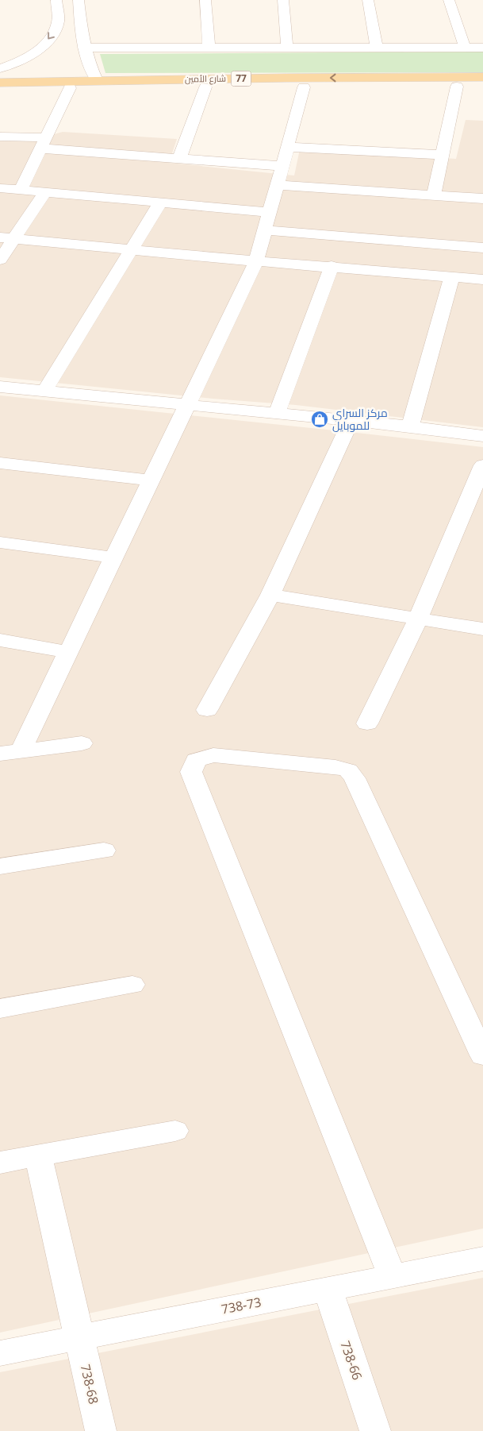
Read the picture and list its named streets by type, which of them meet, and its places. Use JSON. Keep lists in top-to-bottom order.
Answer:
{
  "streets": {
    "main road": ["شارع الأمين", "77"],
    "street": ["738-73", "738-66", "738-68"]
  },
  "crossings": [
    ["738-73", "738-66"],
    ["738-73", "738-68"]
  ],
  "places": {
    "shop": ["مركز السراي للموبايل"]
  }
}
